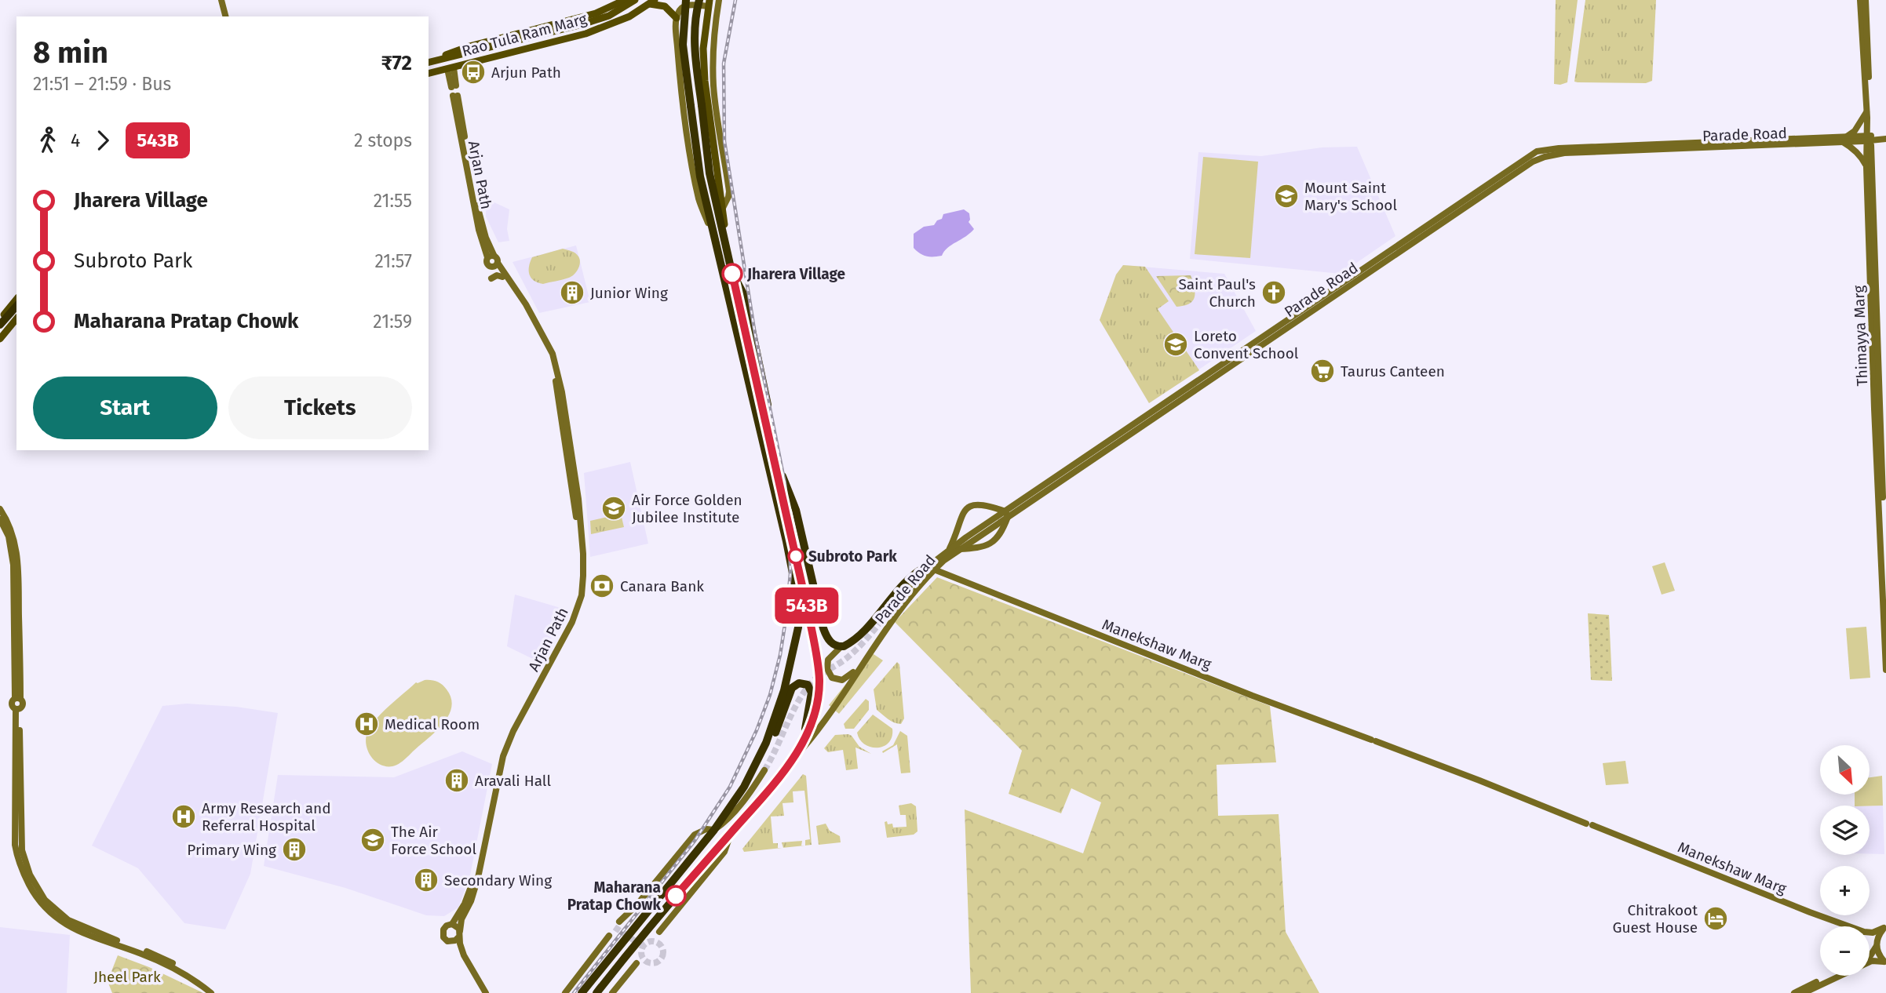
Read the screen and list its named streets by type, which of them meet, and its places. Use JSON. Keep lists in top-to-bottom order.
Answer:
{
  "streets": {
    "main road": ["Rao Tula Ram Marg"],
    "street": [
      "Parade Road",
      "Arjan Path",
      "Thimayya Marg",
      "Manekshaw Marg"
    ]
  },
  "crossings": [
    ["Parade Road", "Thimayya Marg"],
    ["Parade Road", "Manekshaw Marg"]
  ],
  "parks": ["Jheel Park"],
  "places": {
    "bus stop": ["Arjun Path"],
    "school or university": [
      "Mount Saint Mary's School",
      "Loreto Convent School",
      "Air Force Golden Jubilee Institute",
      "The Air Force School"
    ],
    "other": ["Jharera Village", "Subroto Park", "Maharana Pratap Chowk"],
    "building": [
      "Junior Wing",
      "Aravali Hall",
      "Primary Wing",
      "Secondary Wing"
    ],
    "church": ["Saint Paul's Church"],
    "supermarket": ["Taurus Canteen"],
    "bank": ["Canara Bank"],
    "hospital": ["Medical Room", "Army Research and Referral Hospital"],
    "hotel": ["Chitrakoot Guest House"]
  },
  "lines": ["bus line 543B"],
  "north": "bottom right",
  "page": {
    "on_map": "543B",
    "heading": ["8 min", "21:51 – 21:59 · Bus", "₹72"],
    "legs": ["4", "543B", "2 stops"],
    "list": [
      {
        "name": "Jharera Village",
        "value": "21:55"
      },
      {
        "name": "Subroto Park",
        "value": "21:57"
      },
      {
        "name": "Maharana Pratap Chowk",
        "value": "21:59"
      }
    ],
    "buttons": ["Start", "Tickets"],
    "map_buttons": ["+", "−"]
  }
}
